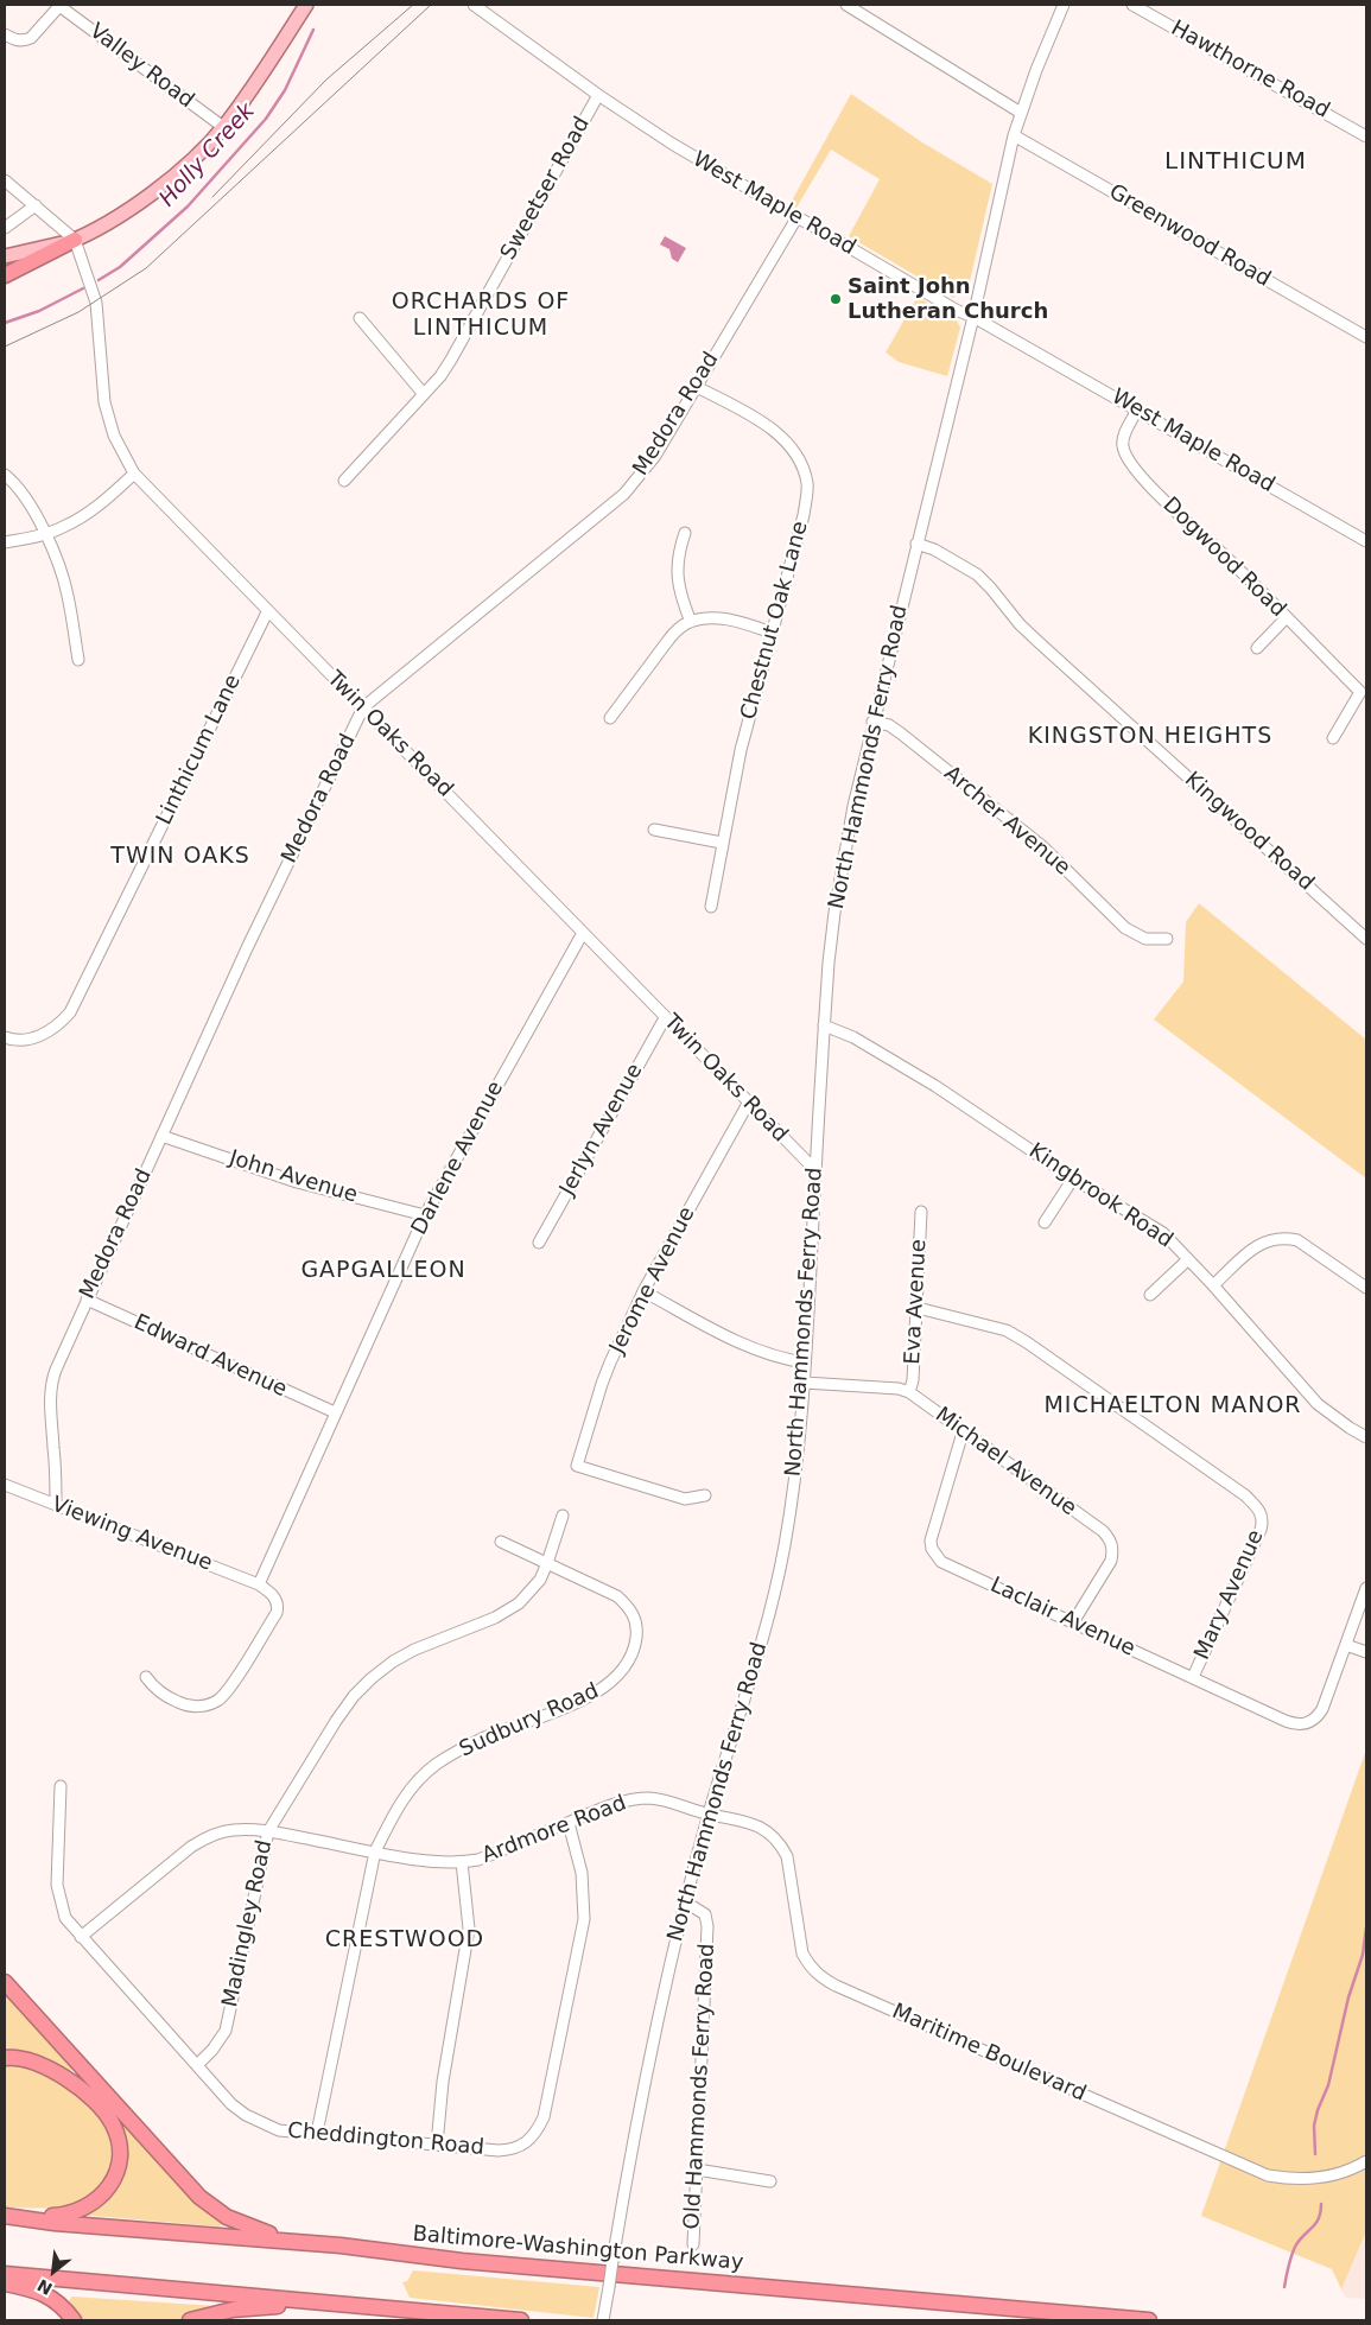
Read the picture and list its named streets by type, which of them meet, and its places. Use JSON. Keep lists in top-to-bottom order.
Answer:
{
  "streets": {
    "highway": ["Baltimore-Washington Parkway"],
    "street": [
      "Valley Road",
      "Hawthorne Road",
      "Sweetser Road",
      "West Maple Road",
      "Greenwood Road",
      "Medora Road",
      "Dogwood Road",
      "Chestnut Oak Lane",
      "Twin Oaks Road",
      "Linthicum Lane",
      "North Hammonds Ferry Road",
      "Archer Avenue",
      "Kingwood Road",
      "Jerlyn Avenue",
      "Darlene Avenue",
      "John Avenue",
      "Kingbrook Road",
      "Jerome Avenue",
      "Eva Avenue",
      "Edward Avenue",
      "Michael Avenue",
      "Viewing Avenue",
      "Mary Avenue",
      "Laclair Avenue",
      "Sudbury Road",
      "Ardmore Road",
      "Madingley Road",
      "Maritime Boulevard",
      "Old Hammonds Ferry Road",
      "Cheddington Road"
    ]
  },
  "crossings": [
    ["Sweetser Road", "West Maple Road"],
    ["West Maple Road", "Medora Road"],
    ["West Maple Road", "Dogwood Road"],
    ["West Maple Road", "North Hammonds Ferry Road"],
    ["Greenwood Road", "North Hammonds Ferry Road"],
    ["Medora Road", "Chestnut Oak Lane"],
    ["Medora Road", "Twin Oaks Road"],
    ["Medora Road", "John Avenue"],
    ["Medora Road", "Edward Avenue"],
    ["Medora Road", "Viewing Avenue"],
    ["Twin Oaks Road", "Linthicum Lane"],
    ["Twin Oaks Road", "North Hammonds Ferry Road"],
    ["Twin Oaks Road", "Jerlyn Avenue"],
    ["Twin Oaks Road", "Darlene Avenue"],
    ["Twin Oaks Road", "Jerome Avenue"],
    ["North Hammonds Ferry Road", "Archer Avenue"],
    ["North Hammonds Ferry Road", "Kingwood Road"],
    ["North Hammonds Ferry Road", "Kingbrook Road"],
    ["North Hammonds Ferry Road", "Michael Avenue"],
    ["North Hammonds Ferry Road", "Ardmore Road"],
    ["North Hammonds Ferry Road", "Maritime Boulevard"],
    ["North Hammonds Ferry Road", "Old Hammonds Ferry Road"],
    ["Darlene Avenue", "John Avenue"],
    ["Darlene Avenue", "Edward Avenue"],
    ["Darlene Avenue", "Viewing Avenue"],
    ["Eva Avenue", "Michael Avenue"],
    ["Eva Avenue", "Mary Avenue"],
    ["Michael Avenue", "Laclair Avenue"],
    ["Mary Avenue", "Laclair Avenue"],
    ["Sudbury Road", "Ardmore Road"],
    ["Sudbury Road", "Madingley Road"],
    ["Sudbury Road", "Cheddington Road"],
    ["Ardmore Road", "Madingley Road"],
    ["Ardmore Road", "Maritime Boulevard"],
    ["Ardmore Road", "Cheddington Road"],
    ["Madingley Road", "Cheddington Road"]
  ],
  "districts": [
    "LINTHICUM",
    "ORCHARDS OF LINTHICUM",
    "KINGSTON HEIGHTS",
    "TWIN OAKS",
    "GAPGALLEON",
    "MICHAELTON MANOR",
    "CRESTWOOD"
  ],
  "water": ["Holly Creek"],
  "places": ["Saint John Lutheran Church"],
  "north": "bottom left"
}
